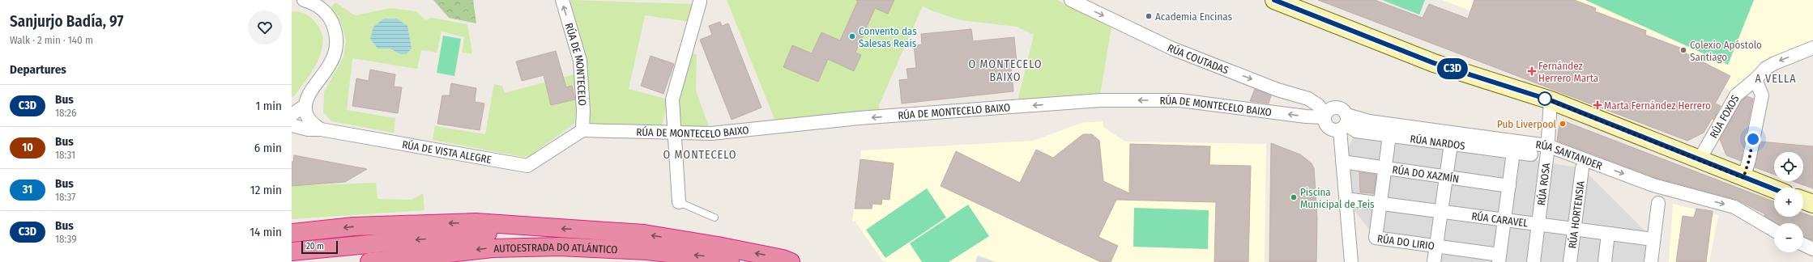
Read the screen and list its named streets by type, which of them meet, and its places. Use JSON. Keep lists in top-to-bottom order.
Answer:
{
  "streets": {
    "highway": ["AUTOESTRADA DO ATLÁNTICO"],
    "street": [
      "RÚA COUTADAS",
      "RÚA DE MONTECELO",
      "RÚA DE MONTECELO BAIXO",
      "RÚA FOXOS",
      "RÚA NARDOS",
      "RÚA DE VISTA ALEGRE",
      "RÚA SANTANDER",
      "RÚA DO XAZMÍN",
      "RÚA ROSA",
      "RÚA HORTENSIA",
      "RÚA CARAVEL",
      "RÚA DO LIRIO"
    ]
  },
  "crossings": [
    ["RÚA COUTADAS", "RÚA DE MONTECELO BAIXO"],
    ["RÚA COUTADAS", "RÚA NARDOS"],
    ["RÚA COUTADAS", "RÚA SANTANDER"],
    ["RÚA DE MONTECELO", "RÚA DE MONTECELO BAIXO"],
    ["RÚA DE MONTECELO", "RÚA DE VISTA ALEGRE"],
    ["RÚA DE MONTECELO BAIXO", "RÚA NARDOS"],
    ["RÚA DE MONTECELO BAIXO", "RÚA DE VISTA ALEGRE"],
    ["RÚA DE MONTECELO BAIXO", "RÚA SANTANDER"],
    ["RÚA NARDOS", "RÚA SANTANDER"],
    ["RÚA NARDOS", "RÚA DO LIRIO"],
    ["RÚA SANTANDER", "RÚA ROSA"],
    ["RÚA DO XAZMÍN", "RÚA DO LIRIO"],
    ["RÚA ROSA", "RÚA CARAVEL"],
    ["RÚA HORTENSIA", "RÚA CARAVEL"],
    ["RÚA CARAVEL", "RÚA DO LIRIO"]
  ],
  "one_way": [
    "RÚA COUTADAS",
    "RÚA DE MONTECELO BAIXO",
    "RÚA FOXOS",
    "RÚA SANTANDER"
  ],
  "districts": ["O MONTECELO BAIXO", "A VELLA", "O MONTECELO"],
  "places": {
    "other": [
      "Academia Encinas",
      "Convento das Salesas Reais",
      "Colexio Apóstolo Santiago",
      "Pub Liverpool",
      "Piscina Municipal de Teis"
    ],
    "health": ["Fernández Herrero Marta", "Marta Fernández Herrero"]
  },
  "lines": ["bus line C3D"],
  "scale_bar": "20 m",
  "page": {
    "heading": [
      ["Sanjurjo Badía, 97", "Walk · 2 min · 140 m"],
      "Departures"
    ],
    "on_map": "C3D",
    "list": [
      {
        "mark": "C3D",
        "name": "Bus",
        "note": "18:26",
        "value": "1 min"
      },
      {
        "mark": "10",
        "name": "Bus",
        "note": "18:31",
        "value": "6 min"
      },
      {
        "mark": "31",
        "name": "Bus",
        "note": "18:37",
        "value": "12 min"
      },
      {
        "mark": "C3D",
        "name": "Bus",
        "note": "18:39",
        "value": "14 min"
      }
    ],
    "map_buttons": ["+", "−"],
    "scale": "20 m"
  }
}
